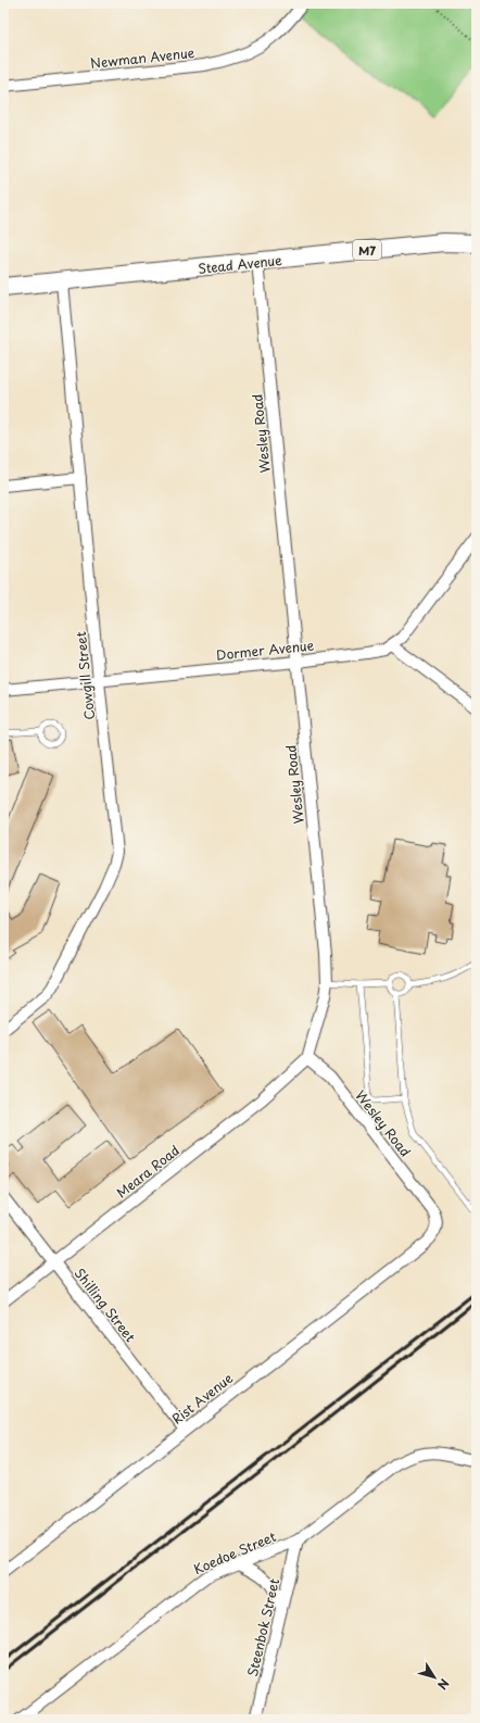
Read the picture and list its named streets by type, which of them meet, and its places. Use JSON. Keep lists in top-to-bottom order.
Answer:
{
  "streets": {
    "main road": ["M7", "Stead Avenue"],
    "street": [
      "Newman Avenue",
      "Wesley Road",
      "Dormer Avenue",
      "Cowgill Street",
      "Meara Road",
      "Shilling Street",
      "Rist Avenue",
      "Koedoe Street",
      "Steenbok Street"
    ]
  },
  "crossings": [
    ["Stead Avenue", "Wesley Road"],
    ["Stead Avenue", "Cowgill Street"],
    ["Wesley Road", "Dormer Avenue"],
    ["Wesley Road", "Meara Road"],
    ["Wesley Road", "Rist Avenue"],
    ["Dormer Avenue", "Cowgill Street"],
    ["Meara Road", "Shilling Street"],
    ["Shilling Street", "Rist Avenue"],
    ["Koedoe Street", "Steenbok Street"]
  ],
  "north": "bottom right"
}
